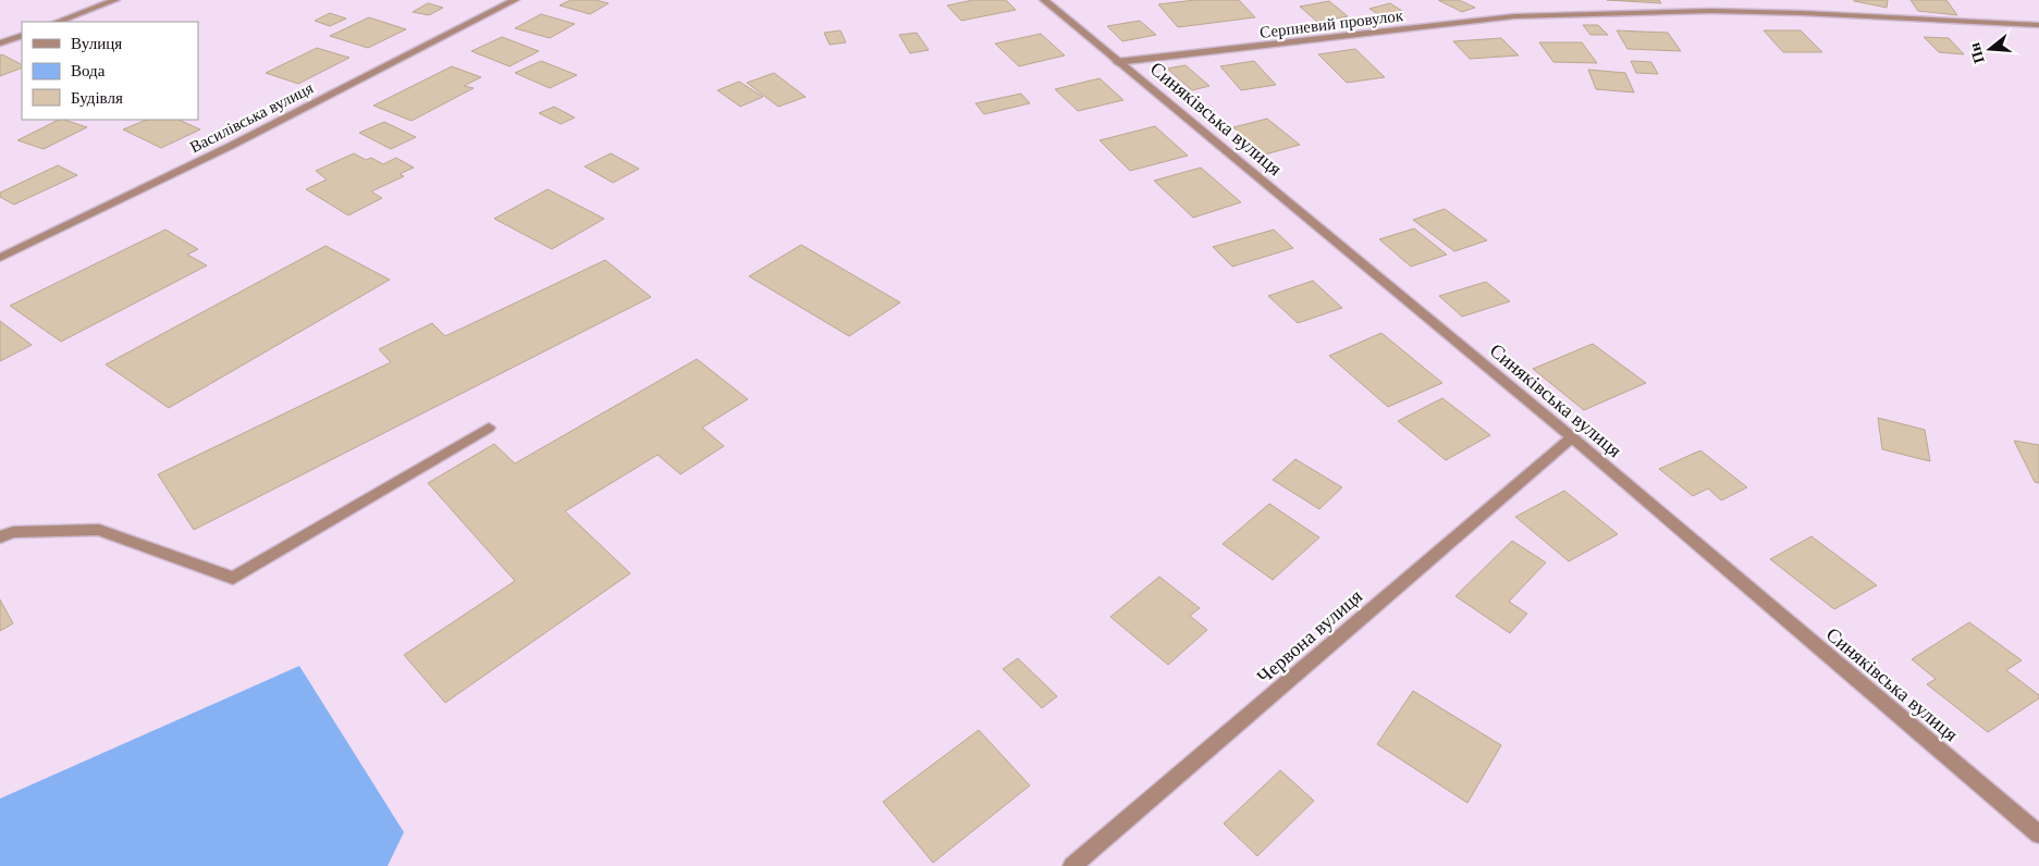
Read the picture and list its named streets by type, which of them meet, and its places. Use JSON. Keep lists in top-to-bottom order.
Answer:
{
  "streets": {
    "street": [
      "Серпневий провулок",
      "Василівська вулиця",
      "Синяківська вулиця",
      "Червона вулиця"
    ]
  },
  "crossings": [
    ["Серпневий провулок", "Синяківська вулиця"],
    ["Синяківська вулиця", "Червона вулиця"]
  ],
  "legend": ["Вулиця", "Вода", "Будівля"],
  "north": "left"
}
